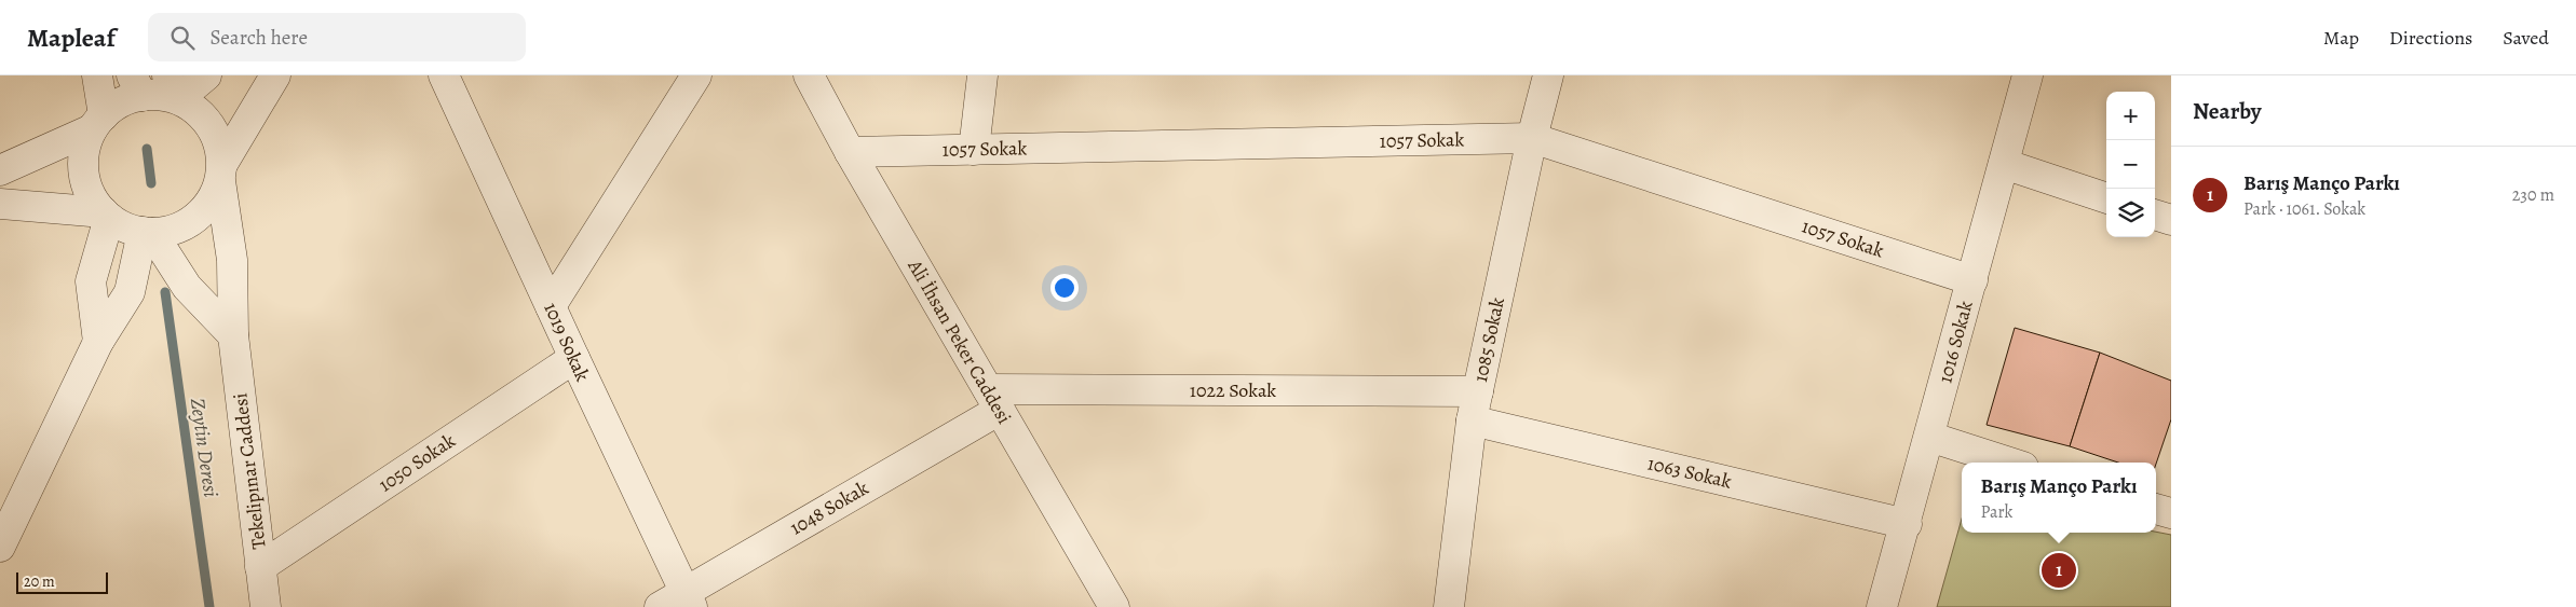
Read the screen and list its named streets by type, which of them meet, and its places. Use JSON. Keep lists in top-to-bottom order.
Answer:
{
  "streets": {
    "street": [
      "1057 Sokak",
      "1085 Sokak",
      "1019 Sokak",
      "Ali İhsan Peker Caddesi",
      "1016 Sokak",
      "1022 Sokak",
      "1050 Sokak",
      "Tekelipınar Caddesi",
      "1063 Sokak",
      "1048 Sokak"
    ]
  },
  "crossings": [
    ["1057 Sokak", "1085 Sokak"],
    ["1057 Sokak", "Ali İhsan Peker Caddesi"],
    ["1057 Sokak", "1016 Sokak"],
    ["1085 Sokak", "1022 Sokak"],
    ["1085 Sokak", "1063 Sokak"],
    ["1019 Sokak", "1050 Sokak"],
    ["1019 Sokak", "1048 Sokak"],
    ["Ali İhsan Peker Caddesi", "1022 Sokak"],
    ["Ali İhsan Peker Caddesi", "1048 Sokak"],
    ["1016 Sokak", "1063 Sokak"],
    ["1022 Sokak", "1048 Sokak"],
    ["1050 Sokak", "Tekelipınar Caddesi"]
  ],
  "water": ["Zeytin Deresi"],
  "scale_bar": "20 m",
  "page": {
    "header": "Mapleaf",
    "search": "Search here",
    "nav": ["Map", "Directions", "Saved"],
    "heading": "Nearby",
    "map_buttons": ["+", "−"],
    "list": [
      {
        "mark": "1",
        "name": "Barış Manço Parkı",
        "note": "Park · 1061. Sokak",
        "value": "230 m"
      }
    ],
    "popup": ["Barış Manço Parkı", "Park"],
    "pins": "1",
    "scale": "20 m"
  }
}
